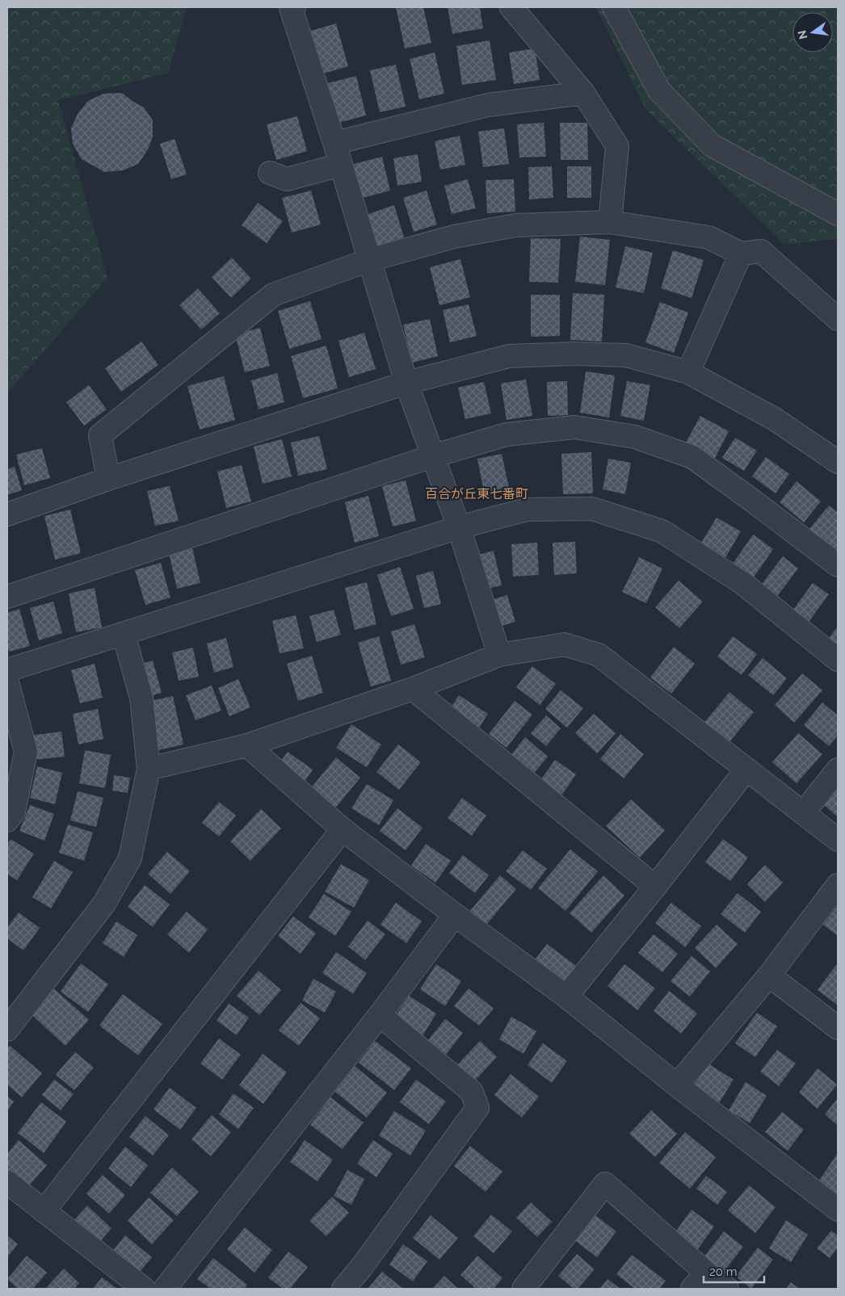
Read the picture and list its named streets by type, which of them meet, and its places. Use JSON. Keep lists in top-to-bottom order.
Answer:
{
  "districts": ["百合が丘東七番町"],
  "scale_bar": "20 m",
  "north": "left"
}
